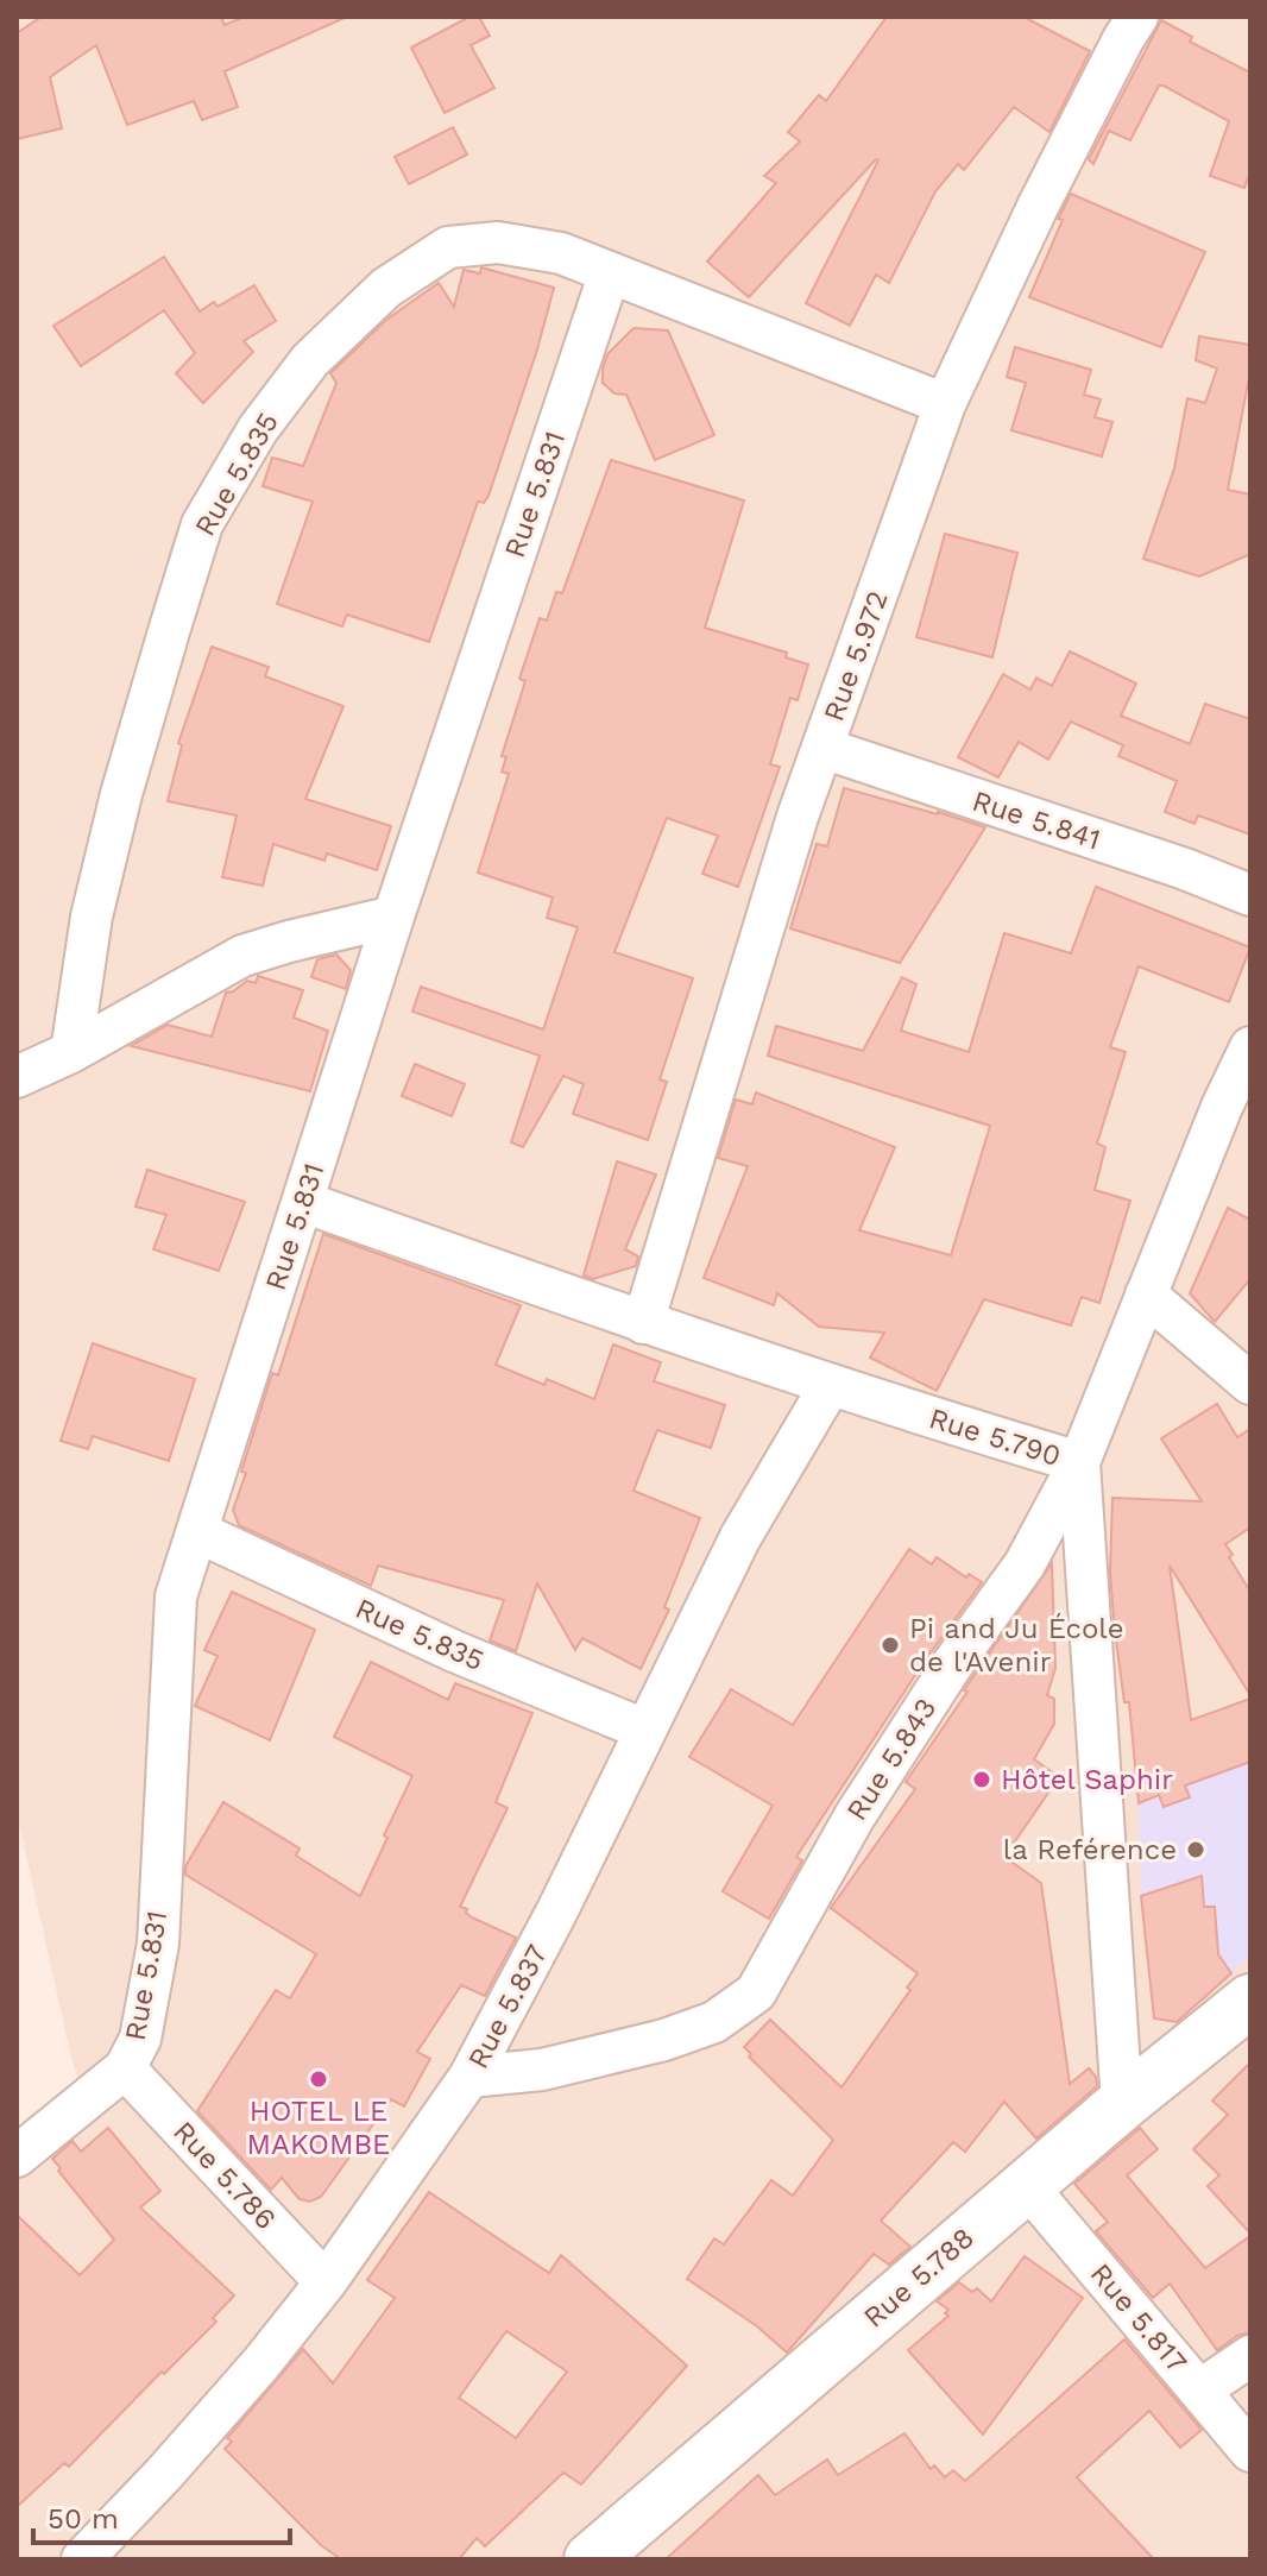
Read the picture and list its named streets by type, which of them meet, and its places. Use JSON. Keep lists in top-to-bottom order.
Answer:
{
  "streets": {
    "street": [
      "Rue 5.835",
      "Rue 5.831",
      "Rue 5.972",
      "Rue 5.841",
      "Rue 5.790",
      "Rue 5.843",
      "Rue 5.837",
      "Rue 5.786",
      "Rue 5.788",
      "Rue 5.817"
    ]
  },
  "crossings": [
    ["Rue 5.835", "Rue 5.831"],
    ["Rue 5.835", "Rue 5.972"],
    ["Rue 5.835", "Rue 5.837"],
    ["Rue 5.831", "Rue 5.790"],
    ["Rue 5.831", "Rue 5.786"],
    ["Rue 5.972", "Rue 5.841"],
    ["Rue 5.972", "Rue 5.790"],
    ["Rue 5.790", "Rue 5.843"],
    ["Rue 5.790", "Rue 5.837"],
    ["Rue 5.790", "Rue 5.788"],
    ["Rue 5.843", "Rue 5.837"],
    ["Rue 5.837", "Rue 5.786"],
    ["Rue 5.788", "Rue 5.817"]
  ],
  "places": [
    "Pi and Ju École de l'Avenir",
    "Hôtel Saphir",
    "la Reférence",
    "HOTEL LE MAKOMBE"
  ],
  "scale_bar": "50 m"
}
